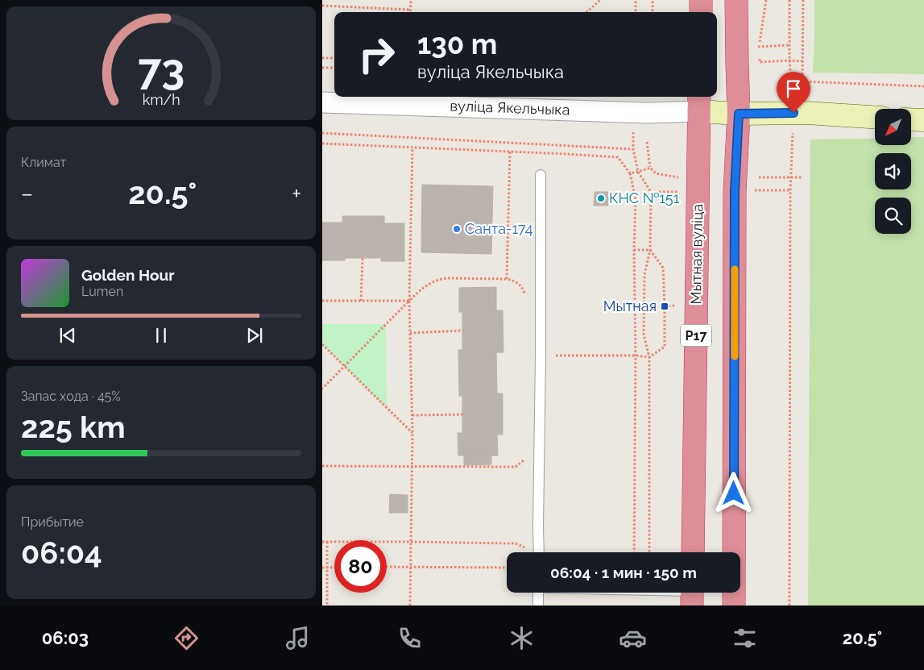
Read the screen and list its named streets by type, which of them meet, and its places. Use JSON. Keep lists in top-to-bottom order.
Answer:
{
  "streets": {
    "highway": ["Мытная вуліца", "Р17"],
    "street": ["вуліца Якельчыка"]
  },
  "crossings": [
    ["вуліца Якельчыка", "Мытная вуліца"]
  ],
  "places": {
    "other": ["КНС №151", "Санта-174"],
    "transit": ["Мытная"]
  },
  "north": "bottom left",
  "page": {
    "turn": ["130 m", "вуліца Якельчыка"],
    "tile": [
      "Климат",
      ["Запас хода · 45%", "225 km"],
      ["Прибытие", "06:04"]
    ],
    "heat": ["−", "20.5°", "+"],
    "song": ["Golden Hour", "Lumen"],
    "limit": "80",
    "trip": "06:04 · 1 мин · 150 m",
    "tabs": ["06:03", "20.5°"],
    "gauge": ["73", "km/h"]
  }
}
